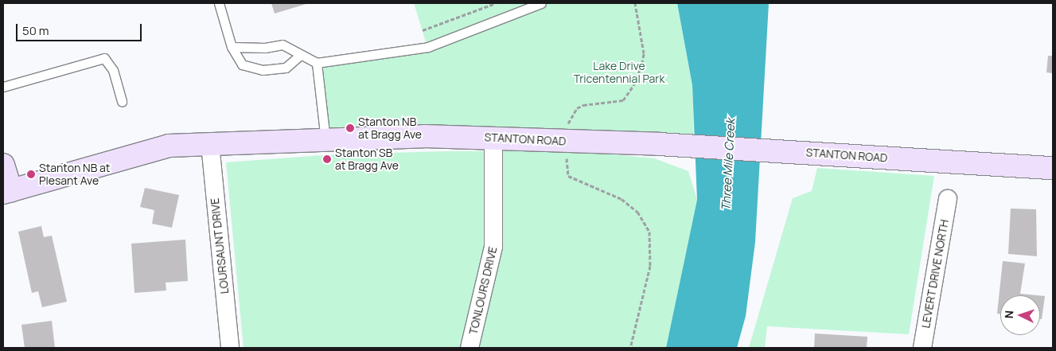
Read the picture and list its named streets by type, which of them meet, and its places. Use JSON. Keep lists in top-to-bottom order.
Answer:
{
  "streets": {
    "street": [
      "STANTON ROAD",
      "LOURSAUNT DRIVE",
      "LEVERT DRIVE NORTH",
      "TONLOURS DRIVE"
    ]
  },
  "crossings": [
    ["STANTON ROAD", "LOURSAUNT DRIVE"],
    ["STANTON ROAD", "TONLOURS DRIVE"]
  ],
  "water": ["Three Mile Creek"],
  "parks": ["Lake Drive Tricentennial Park"],
  "places": ["Stanton NB at Bragg Ave", "Stanton SB at Bragg Ave", "Stanton NB at Plesant Ave"],
  "scale_bar": "50 m",
  "north": "left"
}
